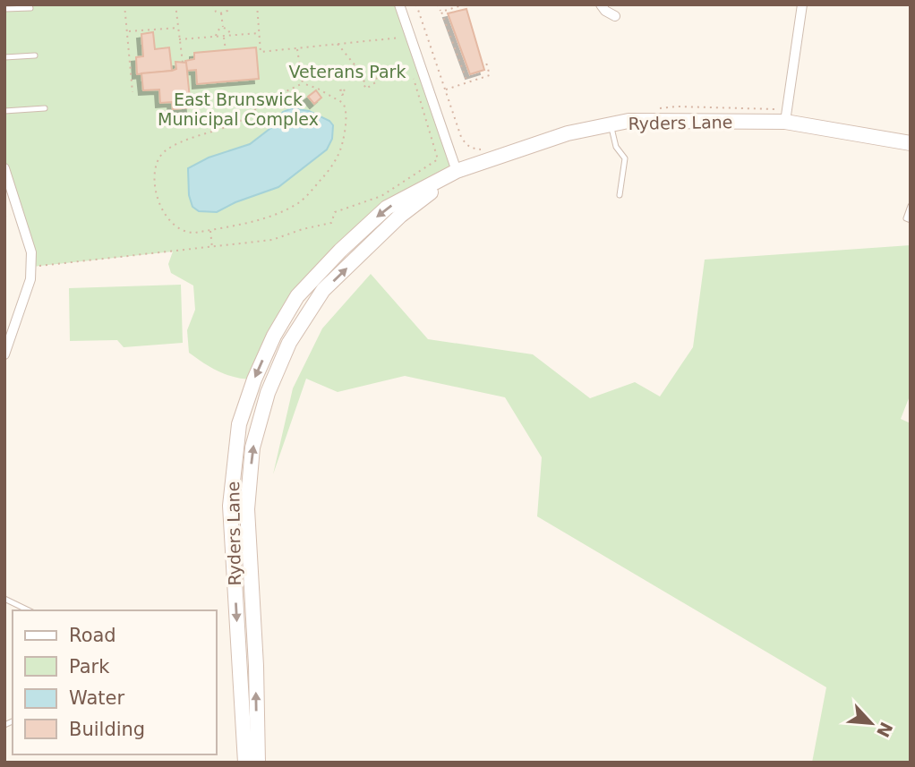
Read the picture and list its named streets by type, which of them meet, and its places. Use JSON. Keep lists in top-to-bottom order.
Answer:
{
  "streets": {
    "main road": ["Ryders Lane"]
  },
  "parks": ["Veterans Park", "East Brunswick Municipal Complex"],
  "legend": [
    "Road",
    "Park",
    "Water",
    "Building"
  ],
  "north": "bottom right"
}
